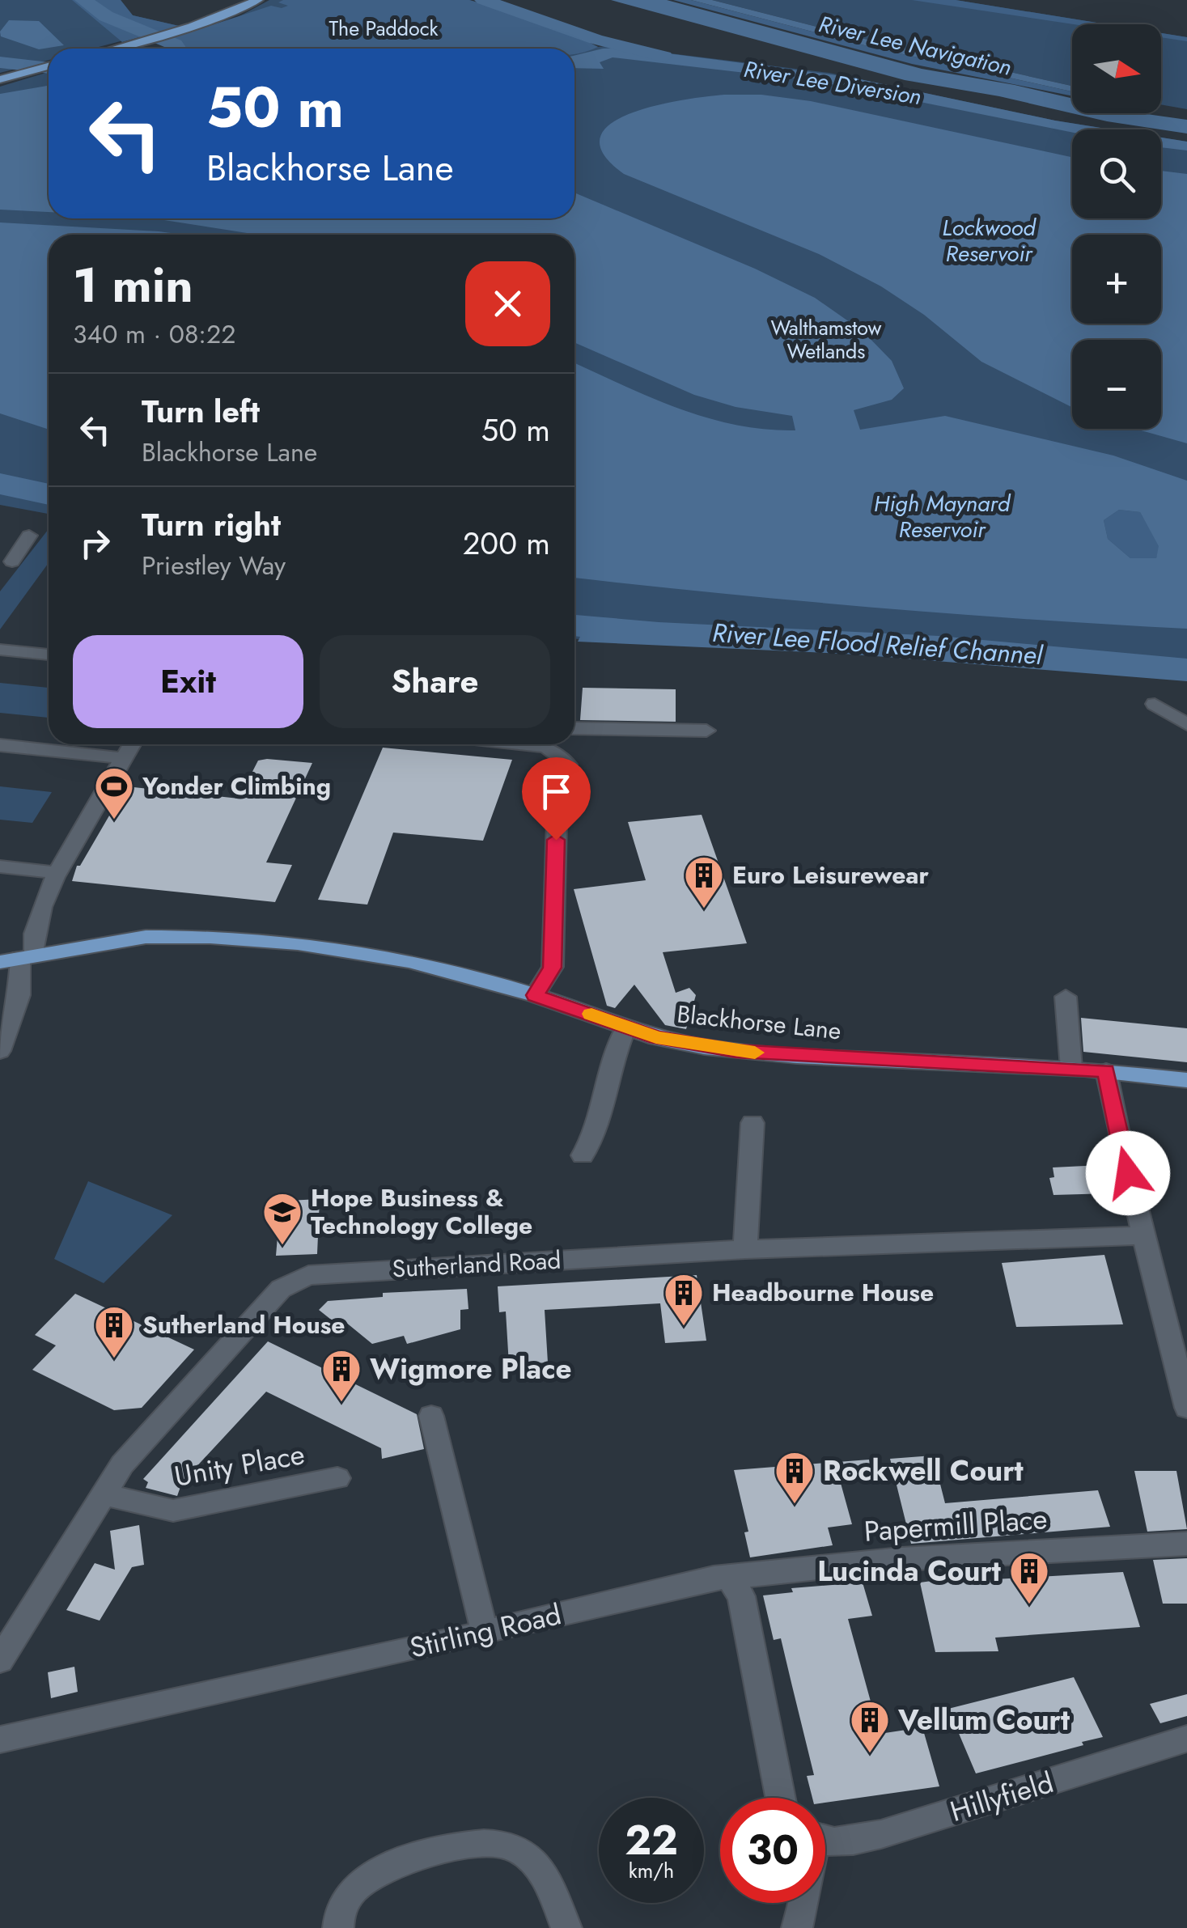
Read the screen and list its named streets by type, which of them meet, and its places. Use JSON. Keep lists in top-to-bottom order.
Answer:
{
  "streets": {
    "main road": ["Blackhorse Lane"],
    "street": [
      "Sutherland Road",
      "Unity Place",
      "Papermill Place",
      "Stirling Road",
      "Hillyfield"
    ]
  },
  "crossings": [
    ["Sutherland Road", "Unity Place"],
    ["Papermill Place", "Stirling Road"]
  ],
  "water": [
    "River Lee Navigation",
    "River Lee Diversion",
    "Lockwood Reservoir",
    "High Maynard Reservoir",
    "River Lee Flood Relief Channel"
  ],
  "parks": ["The Paddock", "Walthamstow Wetlands"],
  "places": {
    "sports": ["Yonder Climbing"],
    "building": [
      "Euro Leisurewear",
      "Headbourne House",
      "Sutherland House",
      "Wigmore Place",
      "Rockwell Court",
      "Lucinda Court",
      "Vellum Court"
    ],
    "school or university": ["Hope Business & Technology College"]
  },
  "north": "right",
  "page": {
    "map_buttons": ["+", "−"],
    "turn": ["50 m", "Blackhorse Lane"],
    "heading": ["1 min", "340 m · 08:22"],
    "list": [
      {
        "name": "Turn left",
        "note": "Blackhorse Lane",
        "value": "50 m"
      },
      {
        "name": "Turn right",
        "note": "Priestley Way",
        "value": "200 m"
      }
    ],
    "buttons": ["Exit", "Share"],
    "speed": "22 km/h",
    "limit": "30"
  }
}
